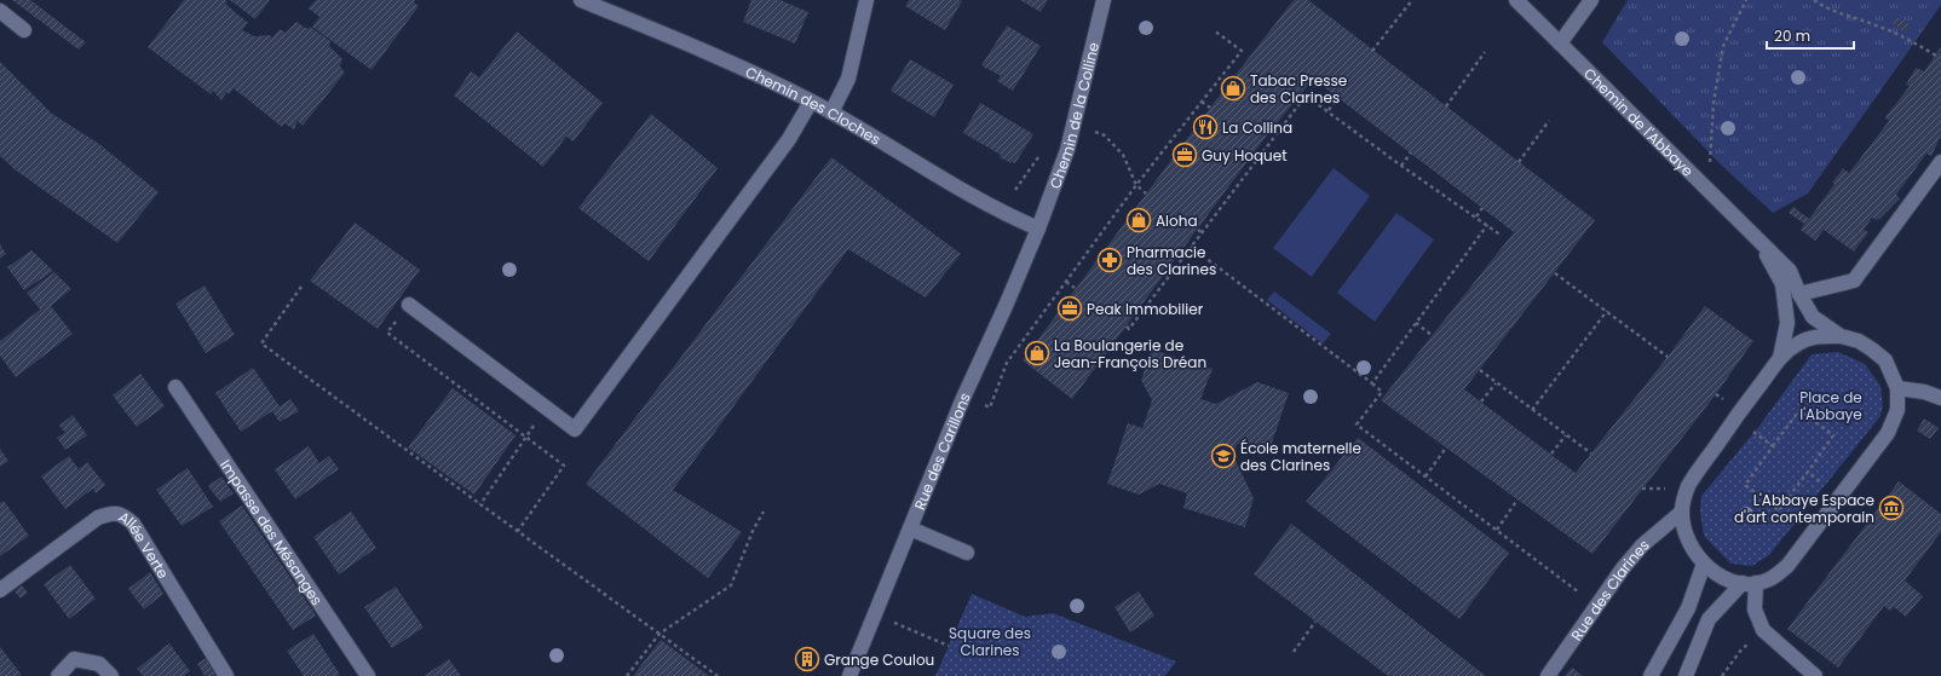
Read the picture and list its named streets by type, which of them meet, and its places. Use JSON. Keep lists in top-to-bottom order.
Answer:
{
  "streets": {
    "street": [
      "Chemin des Cloches",
      "Chemin de la Colline",
      "Chemin de l'Abbaye",
      "Rue des Carillons",
      "Impasse des Mésanges",
      "Allée Verte",
      "Rue des Clarines"
    ]
  },
  "crossings": [
    ["Chemin des Cloches", "Chemin de la Colline"],
    ["Chemin des Cloches", "Rue des Carillons"],
    ["Chemin de la Colline", "Rue des Carillons"],
    ["Chemin de l'Abbaye", "Rue des Clarines"]
  ],
  "parks": ["Place de l'Abbaye", "Square des Clarines"],
  "places": {
    "shop": ["Tabac Presse des Clarines", "Aloha", "La Boulangerie de Jean-François Dréan"],
    "restaurant": ["La Collina"],
    "office": ["Guy Hoquet", "Peak Immobilier"],
    "pharmacy": ["Pharmacie des Clarines"],
    "school or university": ["École maternelle des Clarines"],
    "museum": ["L'Abbaye Espace d'art contemporain"],
    "building": ["Grange Coulou"]
  },
  "scale_bar": "20 m"
}
